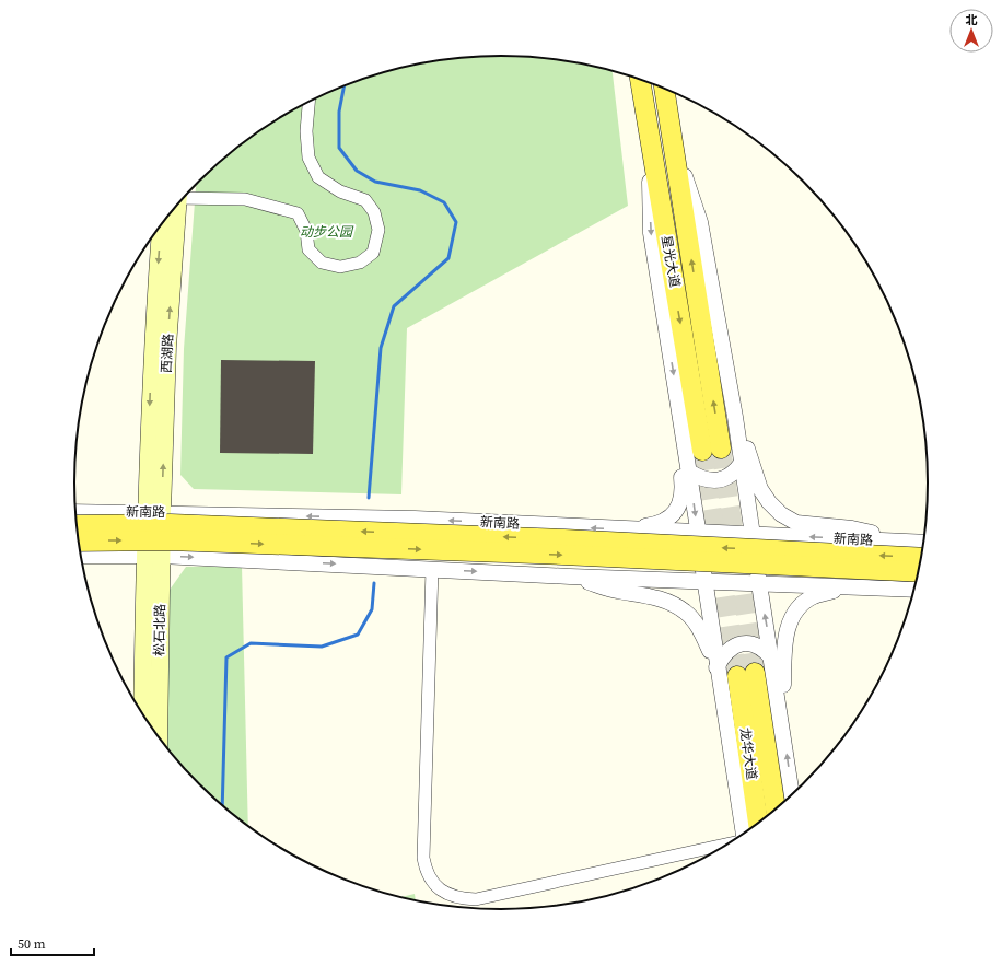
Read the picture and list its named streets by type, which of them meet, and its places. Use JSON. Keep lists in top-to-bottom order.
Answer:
{
  "streets": {
    "main road": [
      "星光大道",
      "西湖路",
      "新南路",
      "松石北路",
      "龙华大道"
    ]
  },
  "crossings": [
    ["西湖路", "新南路"],
    ["西湖路", "松石北路"],
    ["新南路", "松石北路"]
  ],
  "parks": ["动步公园"],
  "scale_bar": "50 m",
  "north": "top"
}
